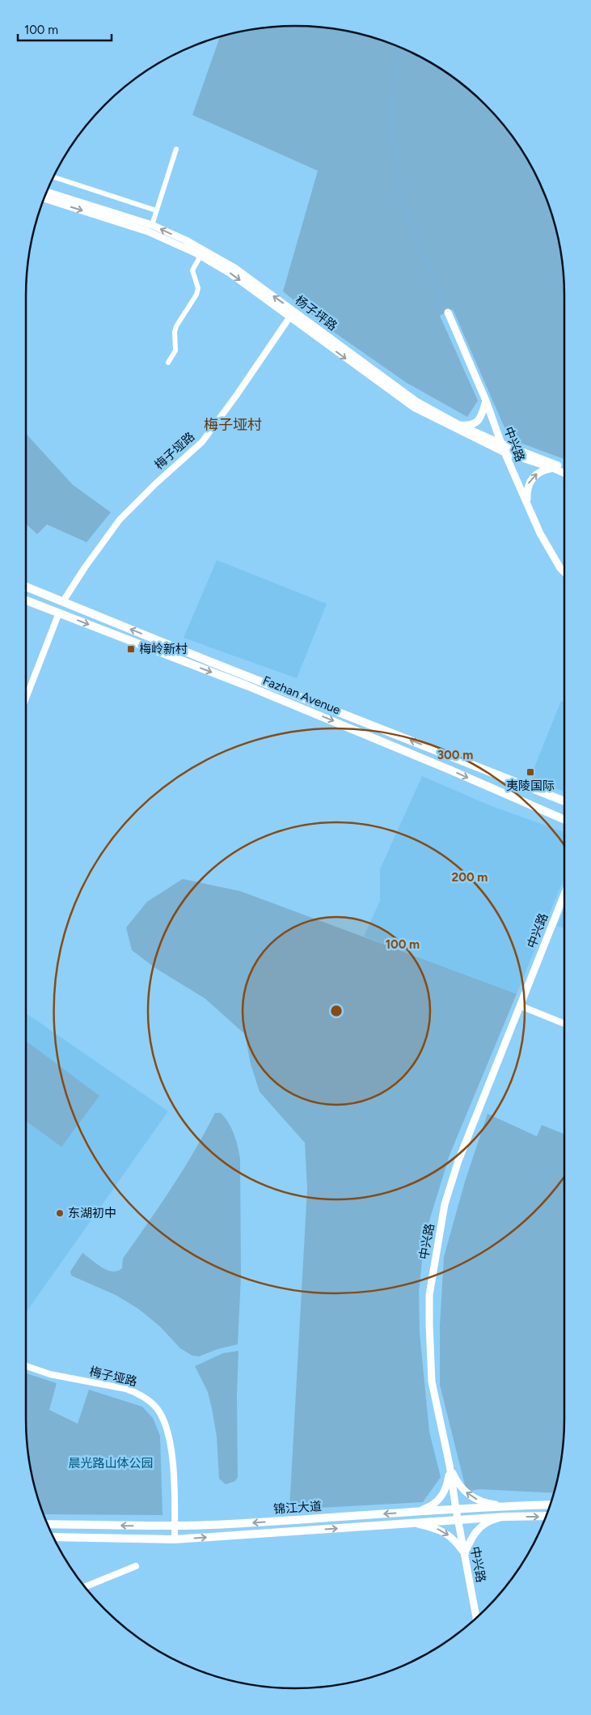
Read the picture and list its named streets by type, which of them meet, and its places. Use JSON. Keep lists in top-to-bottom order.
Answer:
{
  "streets": {
    "main road": [
      "杨子坪路",
      "中兴路",
      "Fazhan Avenue",
      "锦江大道"
    ],
    "street": ["梅子垭路"]
  },
  "crossings": [
    ["杨子坪路", "中兴路"],
    ["杨子坪路", "梅子垭路"],
    ["中兴路", "锦江大道"],
    ["梅子垭路", "Fazhan Avenue"],
    ["梅子垭路", "锦江大道"]
  ],
  "districts": ["梅子垭村"],
  "parks": ["晨光路山体公园"],
  "places": {
    "transit": ["梅岭新村", "夷陵国际"],
    "other": ["东湖初中"]
  },
  "scale_bar": "100 m",
  "rings": ["300 m", "200 m", "100 m"]
}
